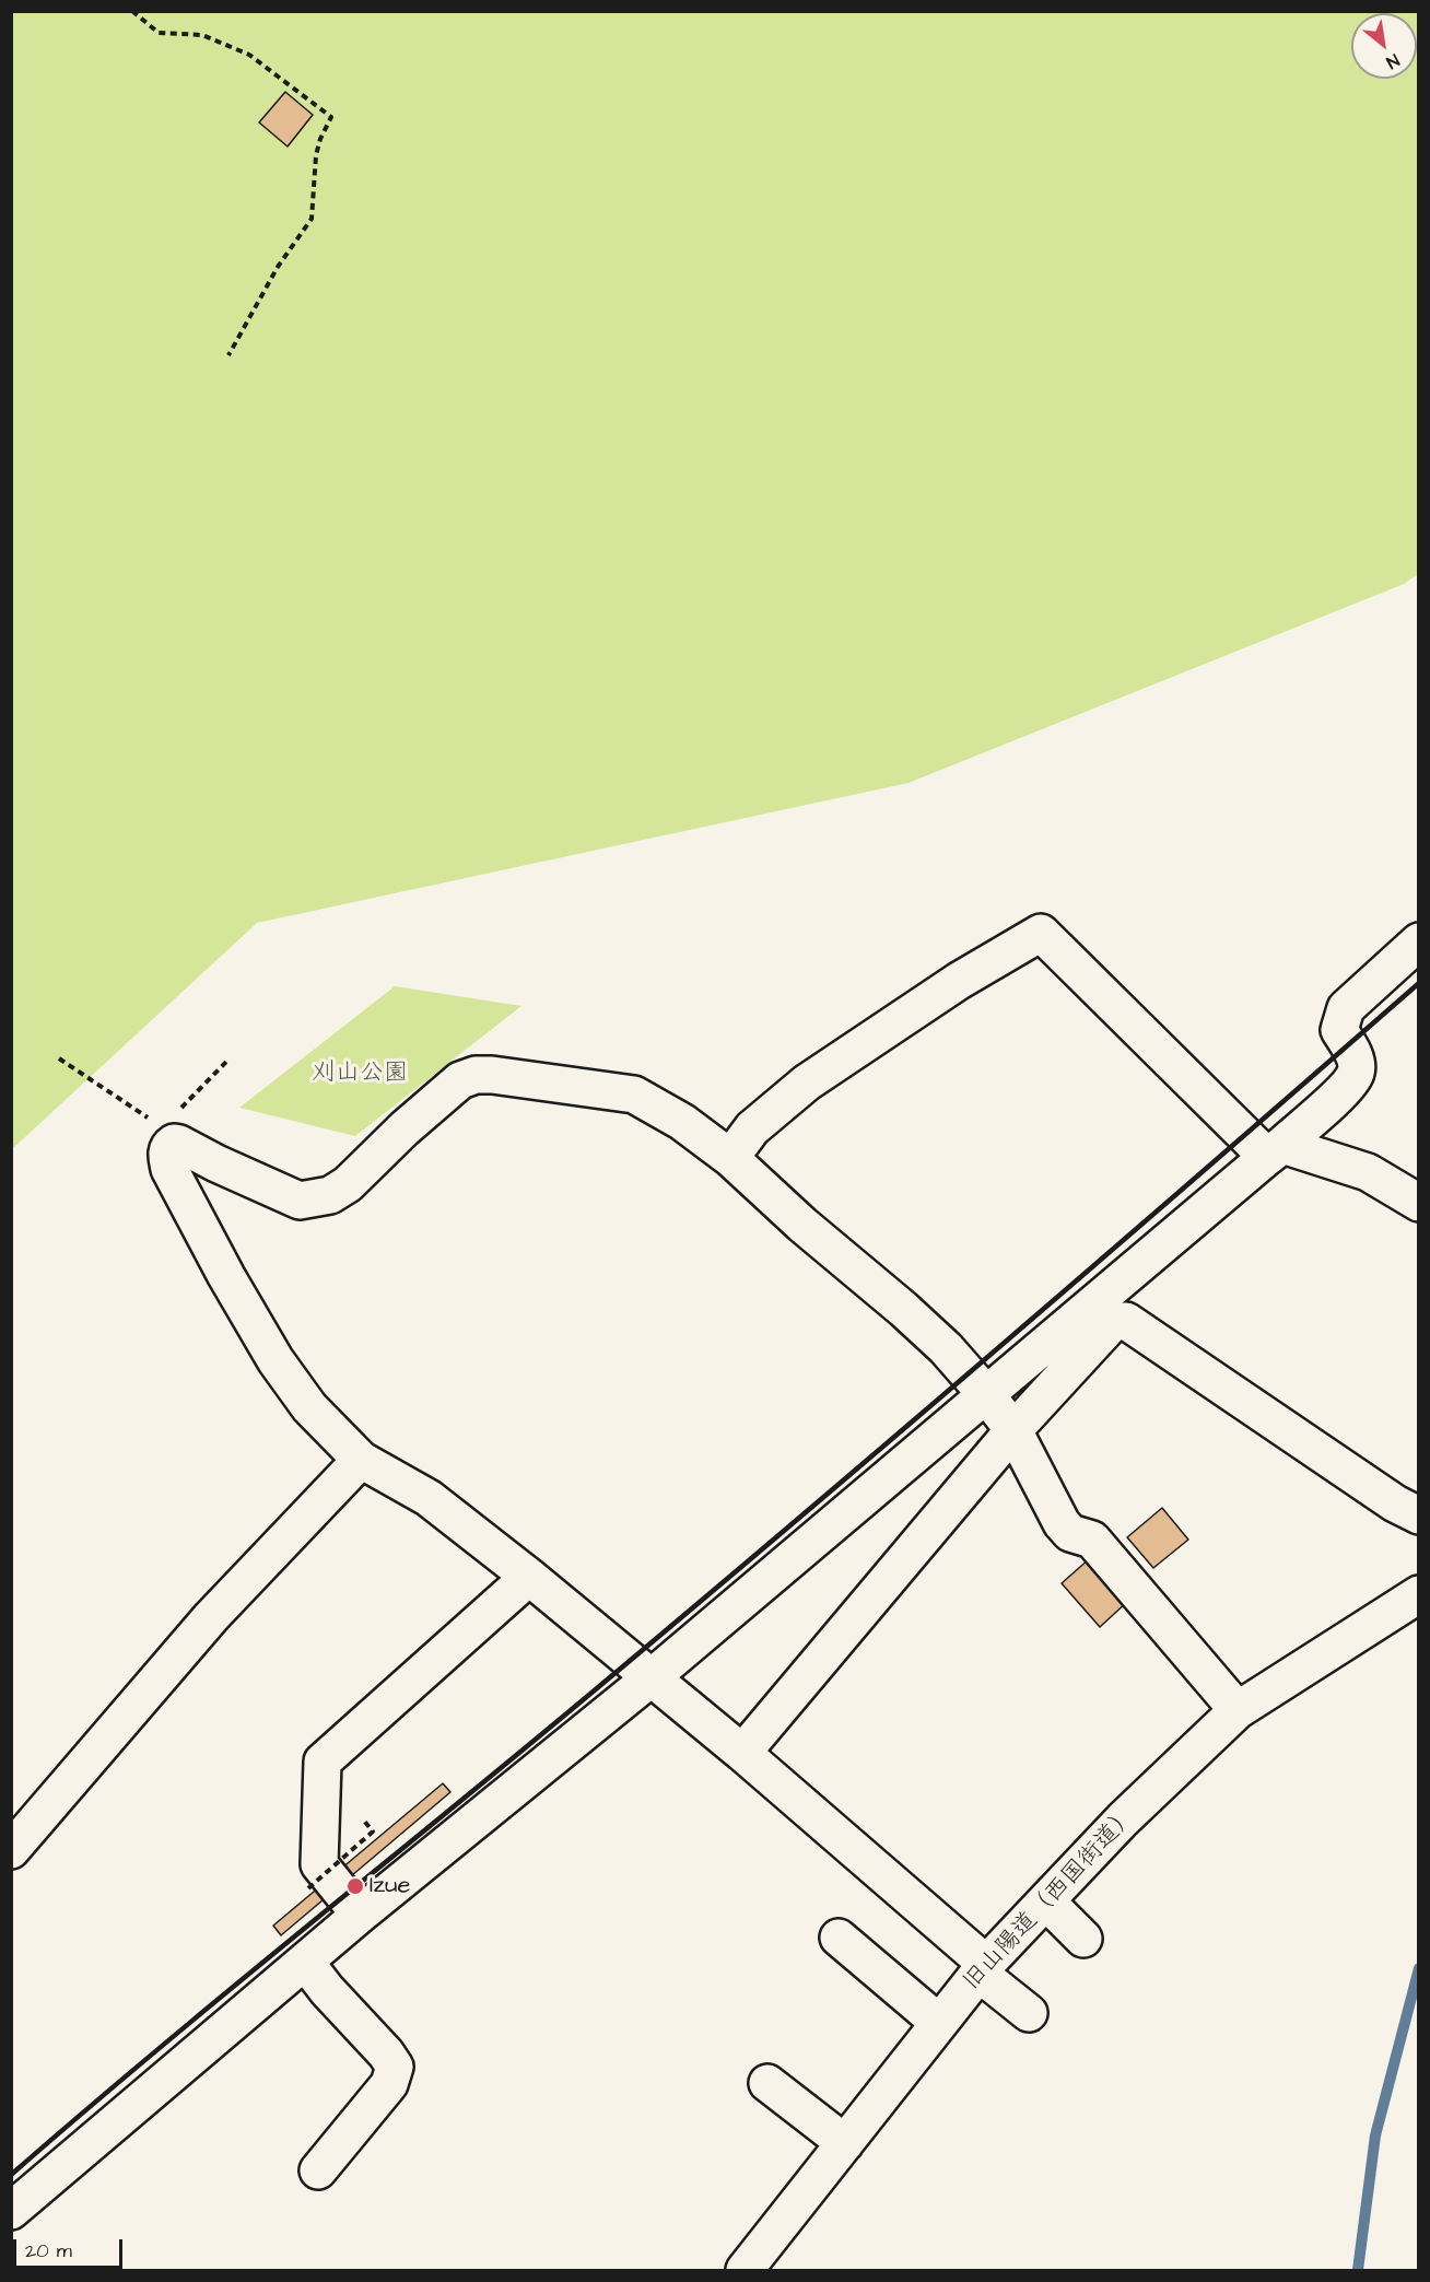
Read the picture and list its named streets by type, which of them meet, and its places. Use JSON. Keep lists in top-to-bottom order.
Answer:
{
  "streets": {
    "street": ["旧山陽道（西国街道）"]
  },
  "parks": ["刈山公園"],
  "places": ["Izue"],
  "scale_bar": "20 m",
  "north": "bottom right"
}
